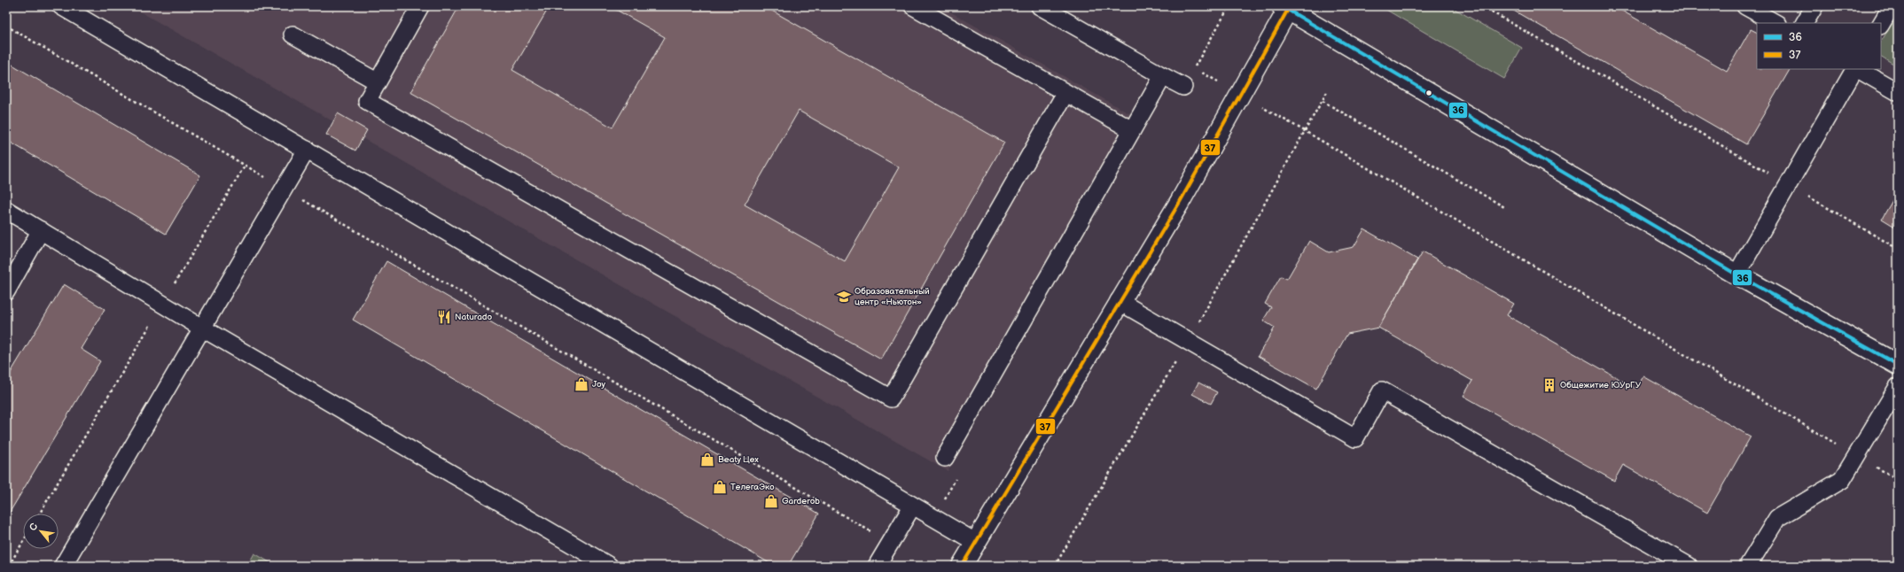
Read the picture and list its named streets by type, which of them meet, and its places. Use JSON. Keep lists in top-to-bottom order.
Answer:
{
  "places": {
    "school or university": ["Образовательный центр «Ньютон»"],
    "restaurant": ["Naturado"],
    "shop": [
      "Joy",
      "Beaty Цех",
      "ТелегаЭко",
      "Garderob"
    ],
    "building": ["Общежитие ЮУрГУ"]
  },
  "lines": ["transit line 36", "transit line 37"],
  "legend": ["36", "37"],
  "north": "top left"
}
